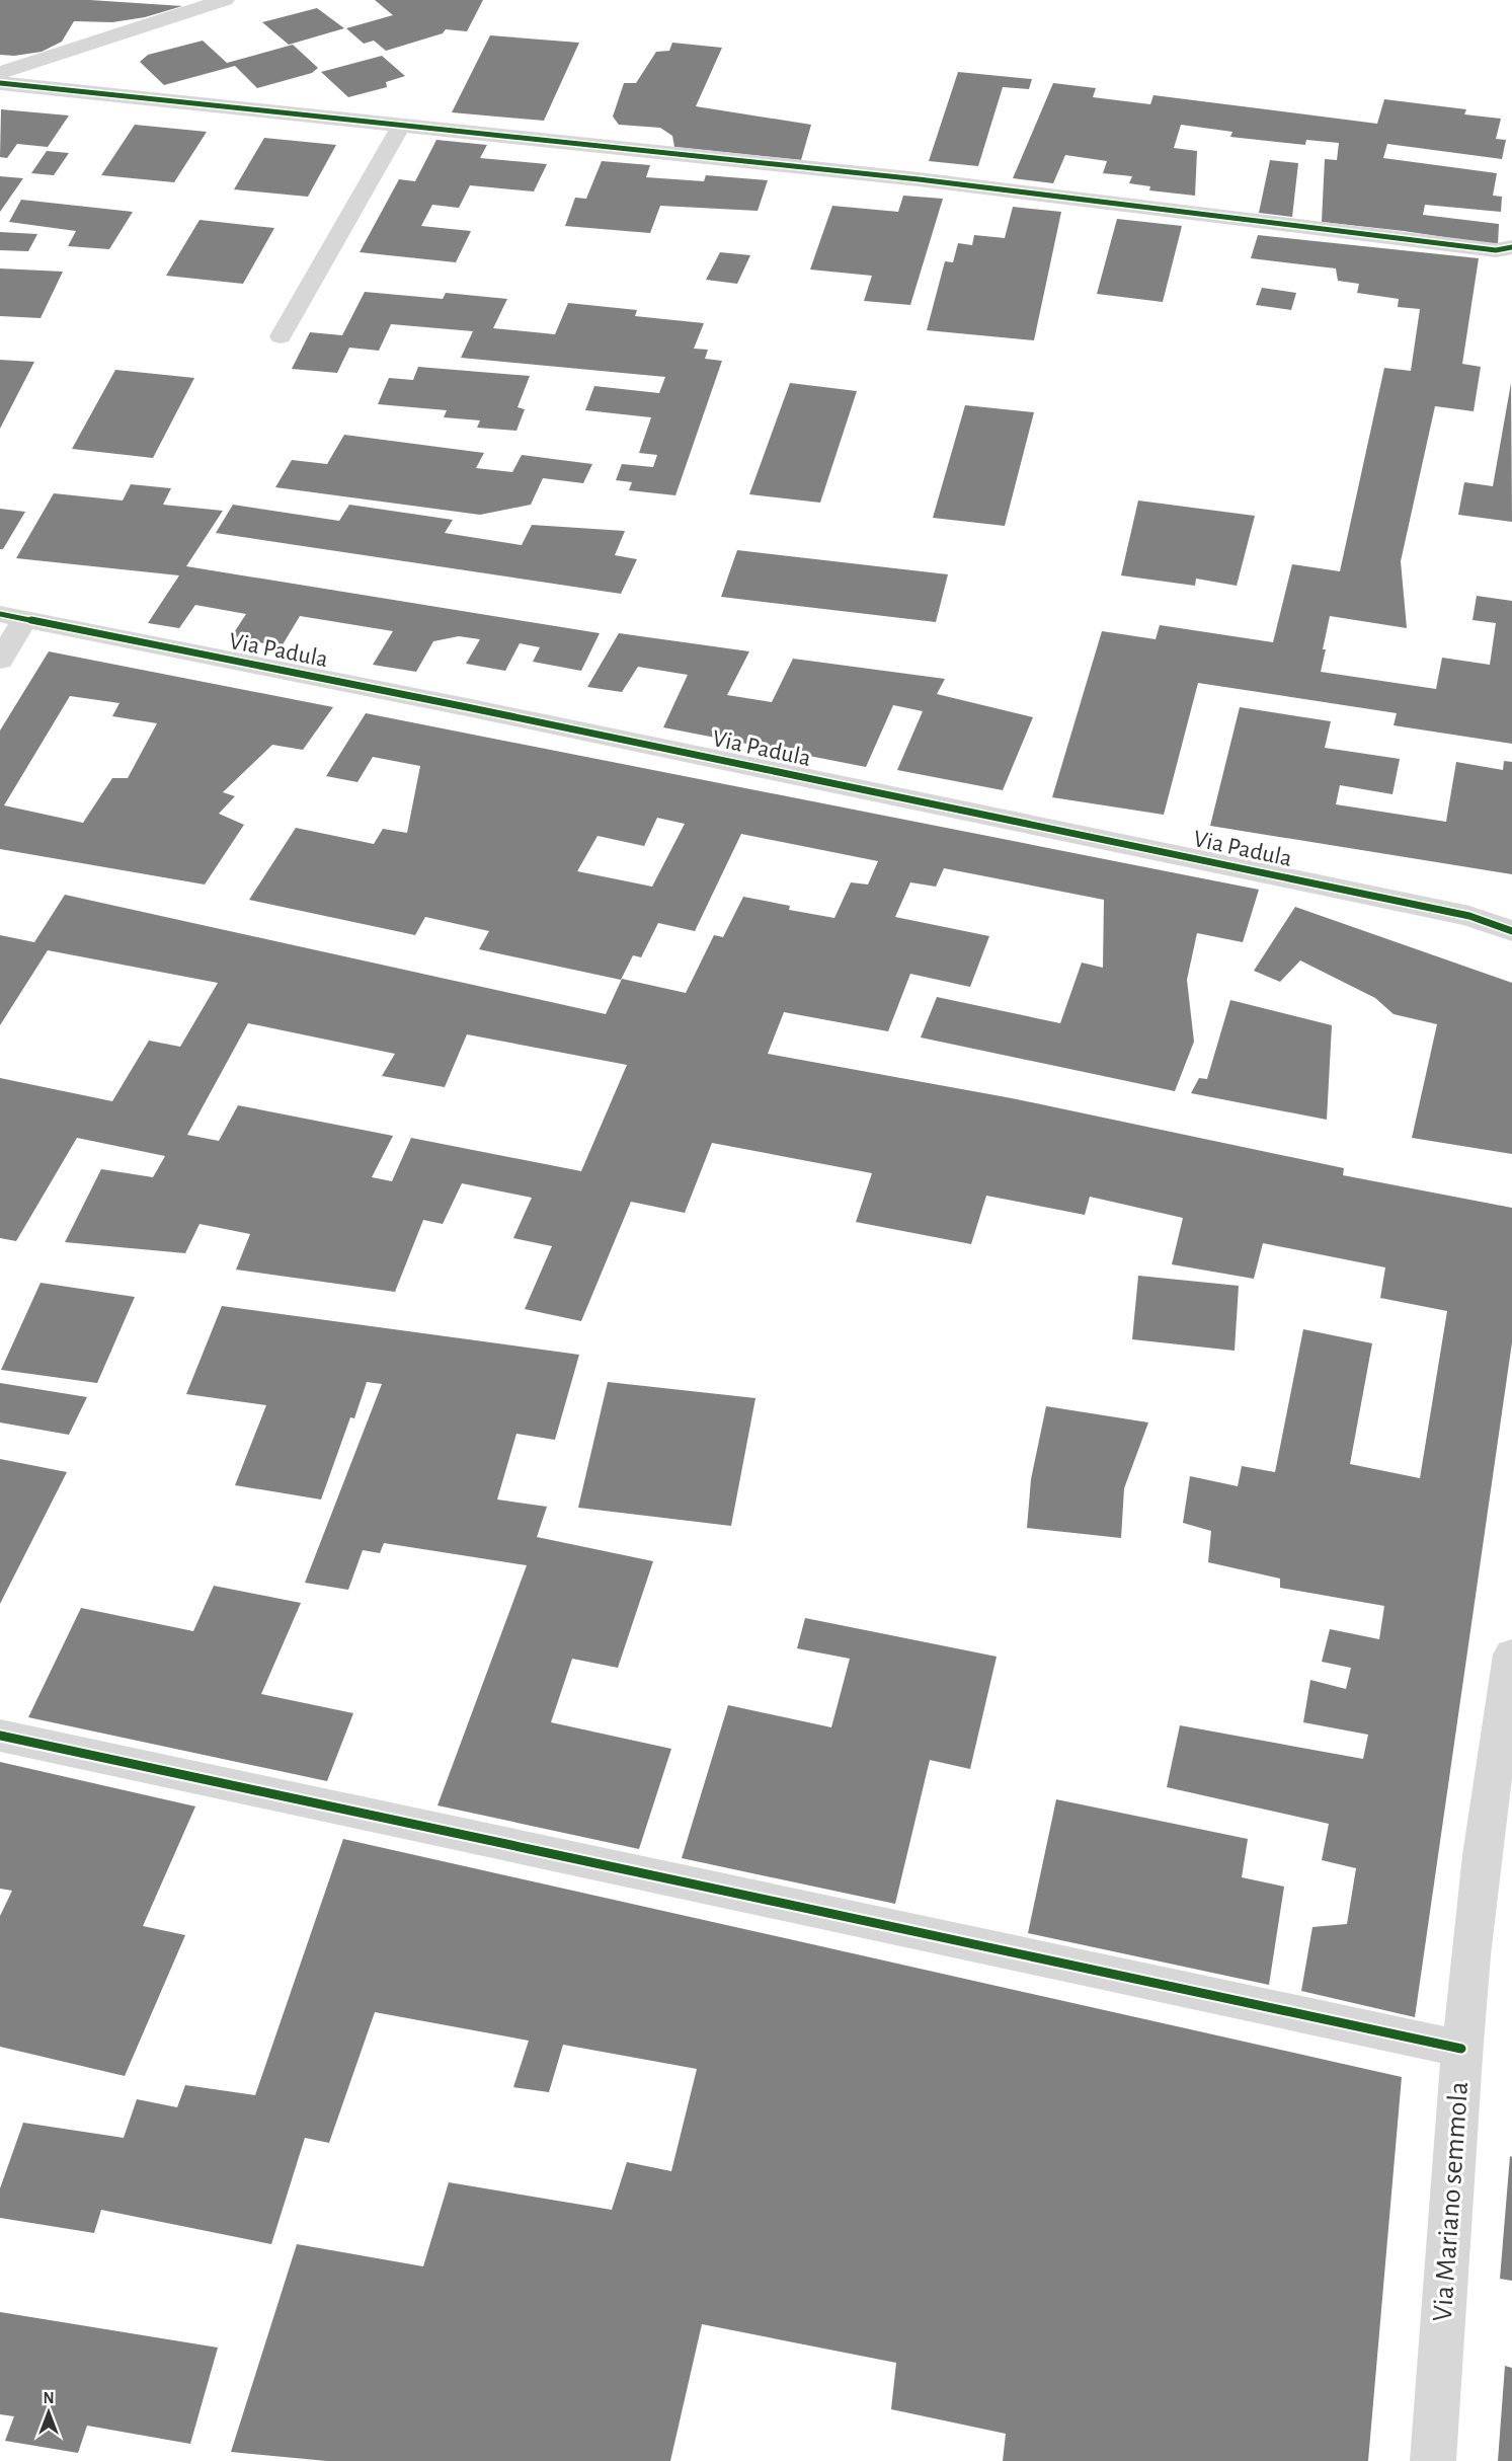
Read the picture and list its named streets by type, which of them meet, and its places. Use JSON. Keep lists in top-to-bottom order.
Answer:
{
  "streets": {
    "street": ["Via Padula", "Via Mariano semmola"]
  },
  "north": "top"
}
